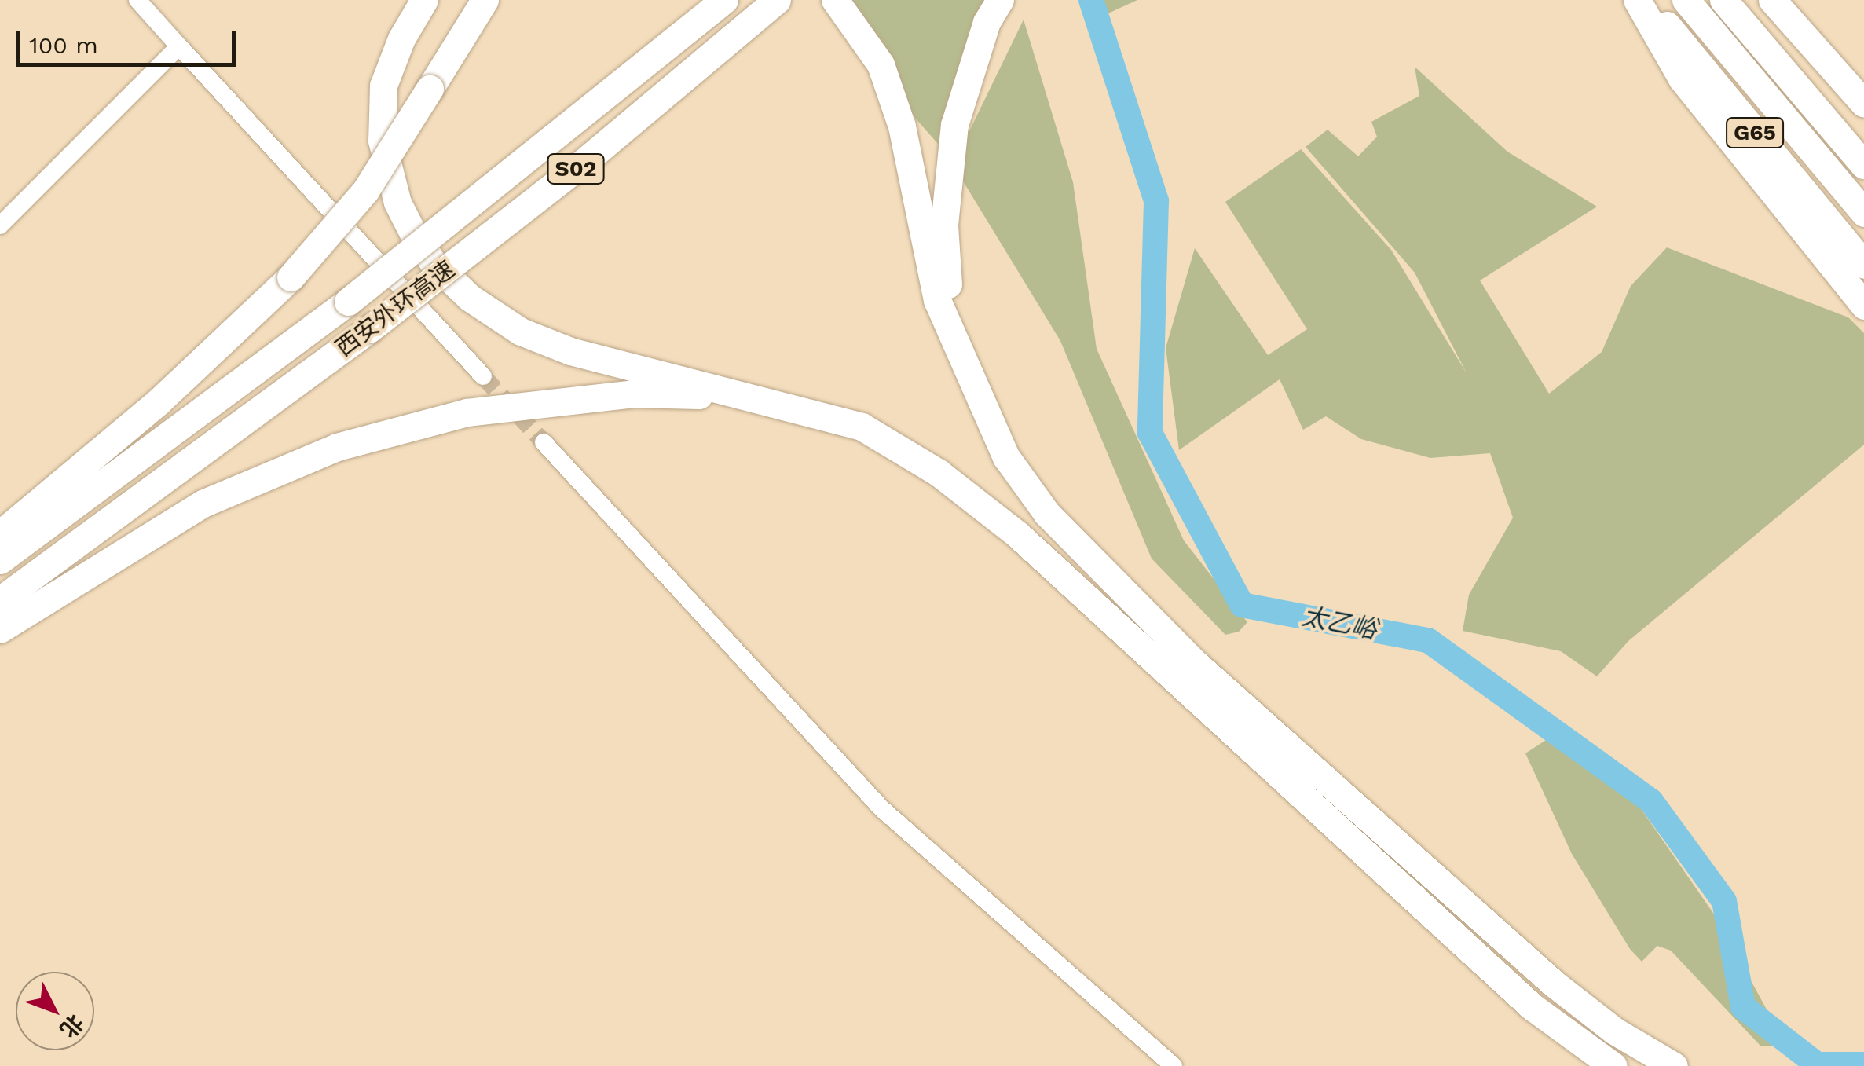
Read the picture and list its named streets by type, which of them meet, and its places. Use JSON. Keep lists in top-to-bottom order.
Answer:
{
  "streets": {
    "highway": ["G65", "S02", "西安外环高速"]
  },
  "water": ["太乙峪"],
  "scale_bar": "100 m",
  "north": "bottom right"
}
